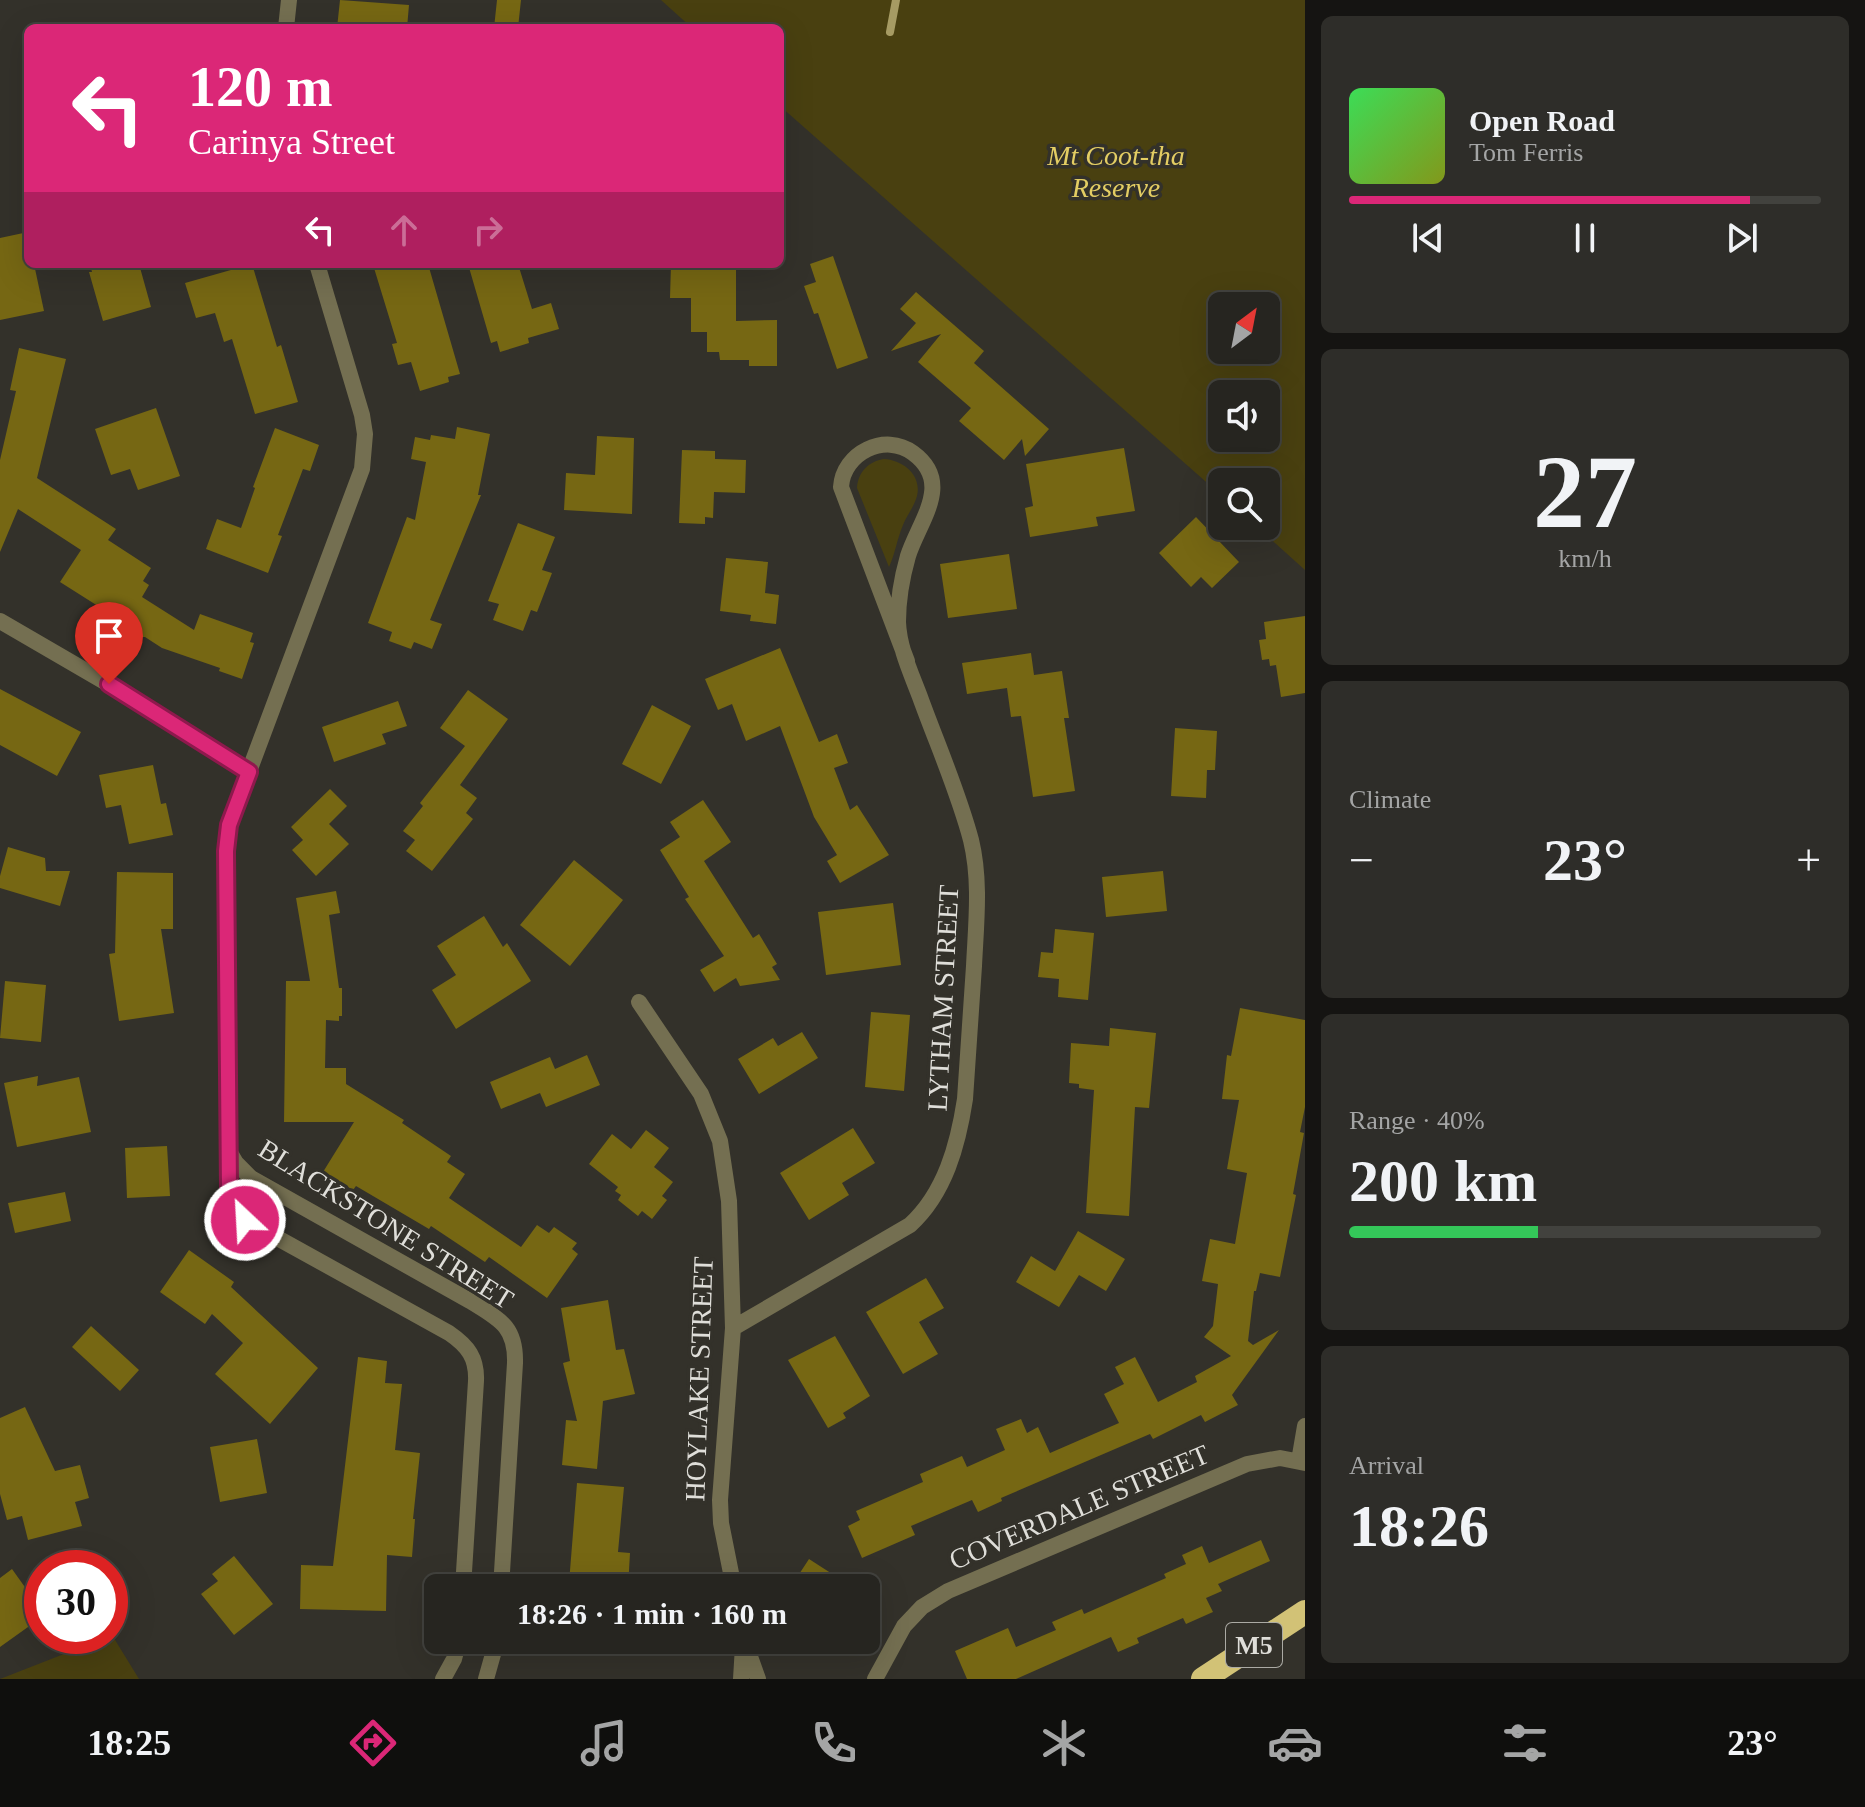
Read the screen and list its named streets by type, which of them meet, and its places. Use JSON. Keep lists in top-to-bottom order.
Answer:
{
  "streets": {
    "highway": ["M5"],
    "street": [
      "LYTHAM STREET",
      "BLACKSTONE STREET",
      "HOYLAKE STREET",
      "COVERDALE STREET"
    ]
  },
  "crossings": [
    ["LYTHAM STREET", "HOYLAKE STREET"]
  ],
  "parks": ["Mt Coot-tha Reserve"],
  "north": "top right",
  "page": {
    "turn": ["120 m", "Carinya Street"],
    "song": ["Open Road", "Tom Ferris"],
    "tile": [
      ["27", "km/h"],
      "Climate",
      ["Range · 40%", "200 km"],
      ["Arrival", "18:26"]
    ],
    "heat": ["−", "23°", "+"],
    "limit": "30",
    "trip": "18:26 · 1 min · 160 m",
    "tabs": ["18:25", "23°"]
  }
}
